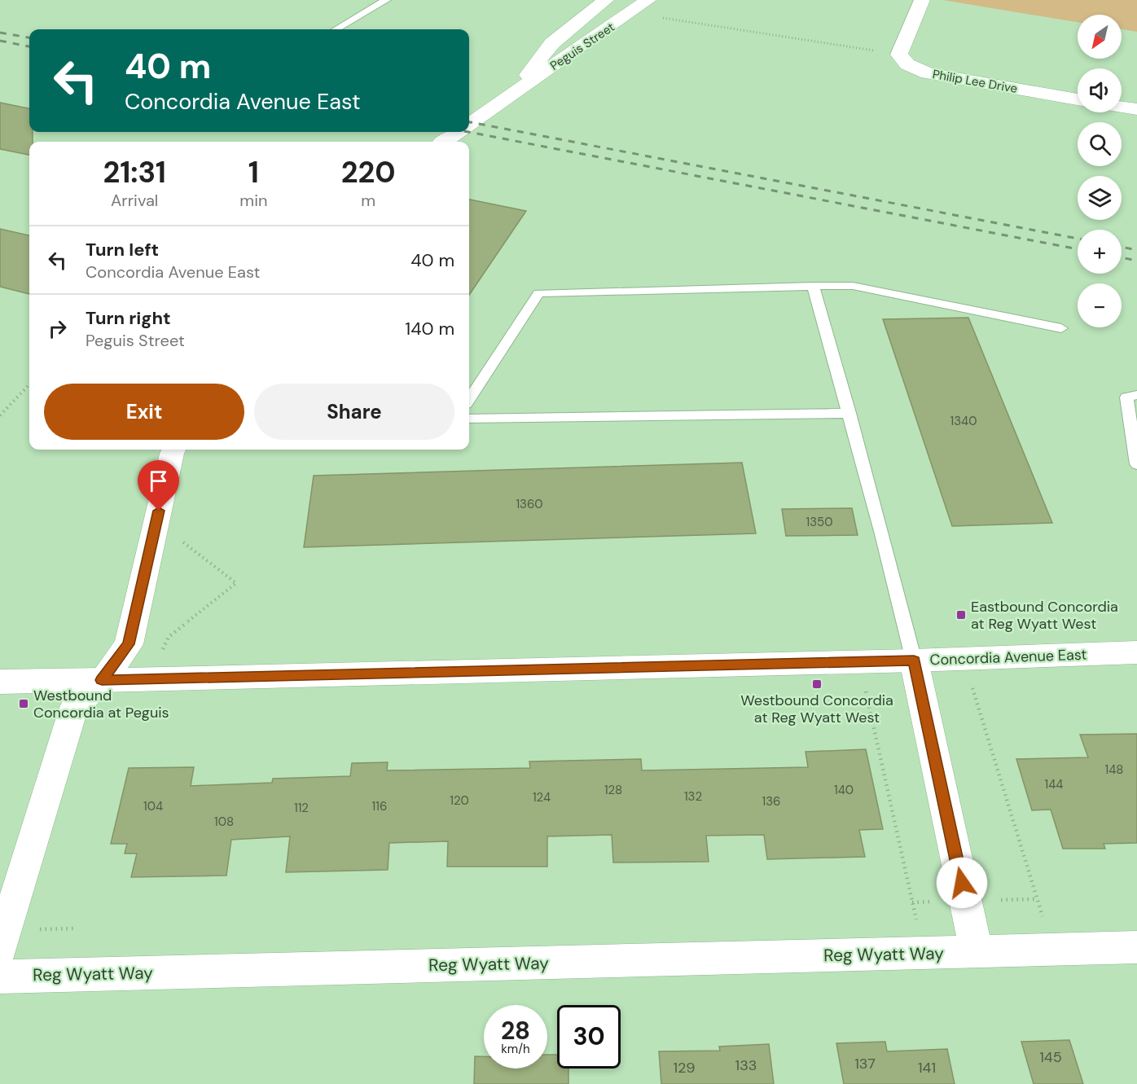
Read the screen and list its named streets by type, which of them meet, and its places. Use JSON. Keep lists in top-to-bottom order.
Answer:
{
  "streets": {
    "street": [
      "Peguis Street",
      "Philip Lee Drive",
      "Concordia Avenue East",
      "Reg Wyatt Way"
    ]
  },
  "places": {
    "transit": ["Eastbound Concordia at Reg Wyatt West", "Westbound Concordia at Reg Wyatt West", "Westbound Concordia at Peguis"]
  },
  "house_numbers": [
    "1340",
    "1360",
    "1350",
    "148",
    "144",
    "128",
    "140",
    "132",
    "124",
    "120",
    "136",
    "104",
    "116",
    "112",
    "108",
    "145",
    "137",
    "133",
    "129",
    "141"
  ],
  "north": "bottom left",
  "page": {
    "map_buttons": ["+", "−"],
    "turn": ["40 m", "Concordia Avenue East"],
    "eta": [
      "21:31",
      "Arrival",
      "1",
      "min",
      "220",
      "m"
    ],
    "list": [
      {
        "name": "Turn left",
        "note": "Concordia Avenue East",
        "value": "40 m"
      },
      {
        "name": "Turn right",
        "note": "Peguis Street",
        "value": "140 m"
      }
    ],
    "buttons": ["Exit", "Share"],
    "speed": "28 km/h",
    "limit": "30"
  }
}
